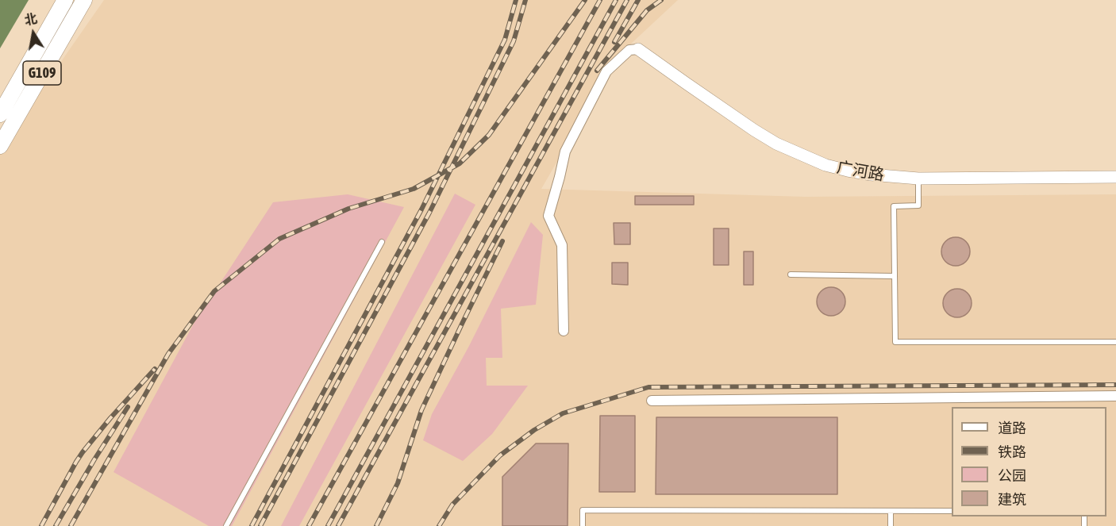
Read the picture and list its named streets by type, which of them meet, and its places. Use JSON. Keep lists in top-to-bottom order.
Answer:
{
  "streets": {
    "highway": ["G109"],
    "street": ["广河路"]
  },
  "legend": [
    "道路",
    "铁路",
    "公园",
    "建筑"
  ],
  "north": "top"
}
